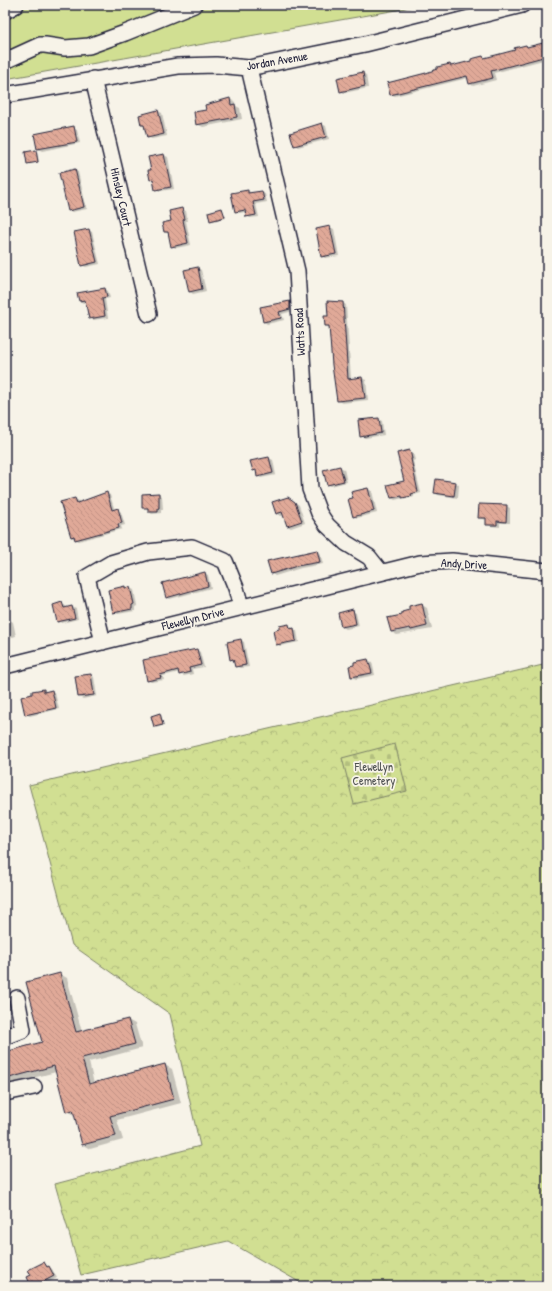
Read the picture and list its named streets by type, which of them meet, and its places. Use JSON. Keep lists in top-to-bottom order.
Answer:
{
  "streets": {
    "street": [
      "Jordan Avenue",
      "Hinsley Court",
      "Watts Road",
      "Andy Drive",
      "Flewellyn Drive"
    ]
  },
  "crossings": [
    ["Jordan Avenue", "Hinsley Court"],
    ["Jordan Avenue", "Watts Road"],
    ["Watts Road", "Andy Drive"],
    ["Watts Road", "Flewellyn Drive"],
    ["Andy Drive", "Flewellyn Drive"]
  ],
  "parks": ["Flewellyn Cemetery"]
}
